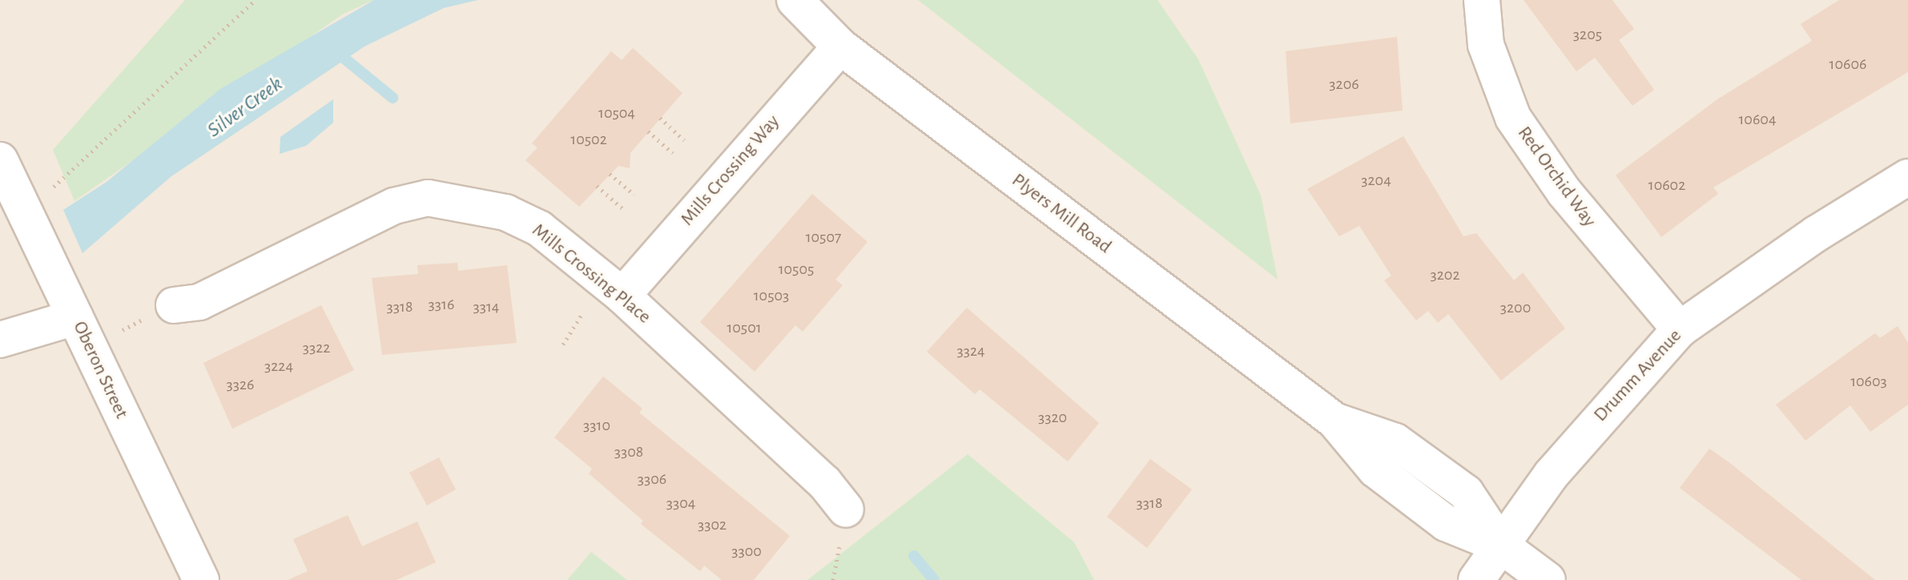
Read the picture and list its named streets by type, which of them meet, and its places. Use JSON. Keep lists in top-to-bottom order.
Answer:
{
  "streets": {
    "street": [
      "Mills Crossing Way",
      "Red Orchid Way",
      "Plyers Mill Road",
      "Mills Crossing Place",
      "Oberon Street",
      "Drumm Avenue"
    ]
  },
  "crossings": [
    ["Mills Crossing Way", "Plyers Mill Road"],
    ["Mills Crossing Way", "Mills Crossing Place"],
    ["Red Orchid Way", "Drumm Avenue"],
    ["Plyers Mill Road", "Drumm Avenue"]
  ],
  "water": ["Silver Creek"],
  "house_numbers": [
    "3205",
    "10606",
    "3206",
    "10504",
    "10604",
    "10502",
    "3204",
    "10602",
    "10507",
    "10505",
    "3202",
    "10503",
    "3316",
    "3318",
    "3314",
    "3200",
    "10501",
    "3322",
    "3324",
    "3224",
    "10603",
    "3326",
    "3320",
    "3310",
    "3308",
    "3306",
    "3304",
    "3318",
    "3302",
    "3300"
  ]
}
